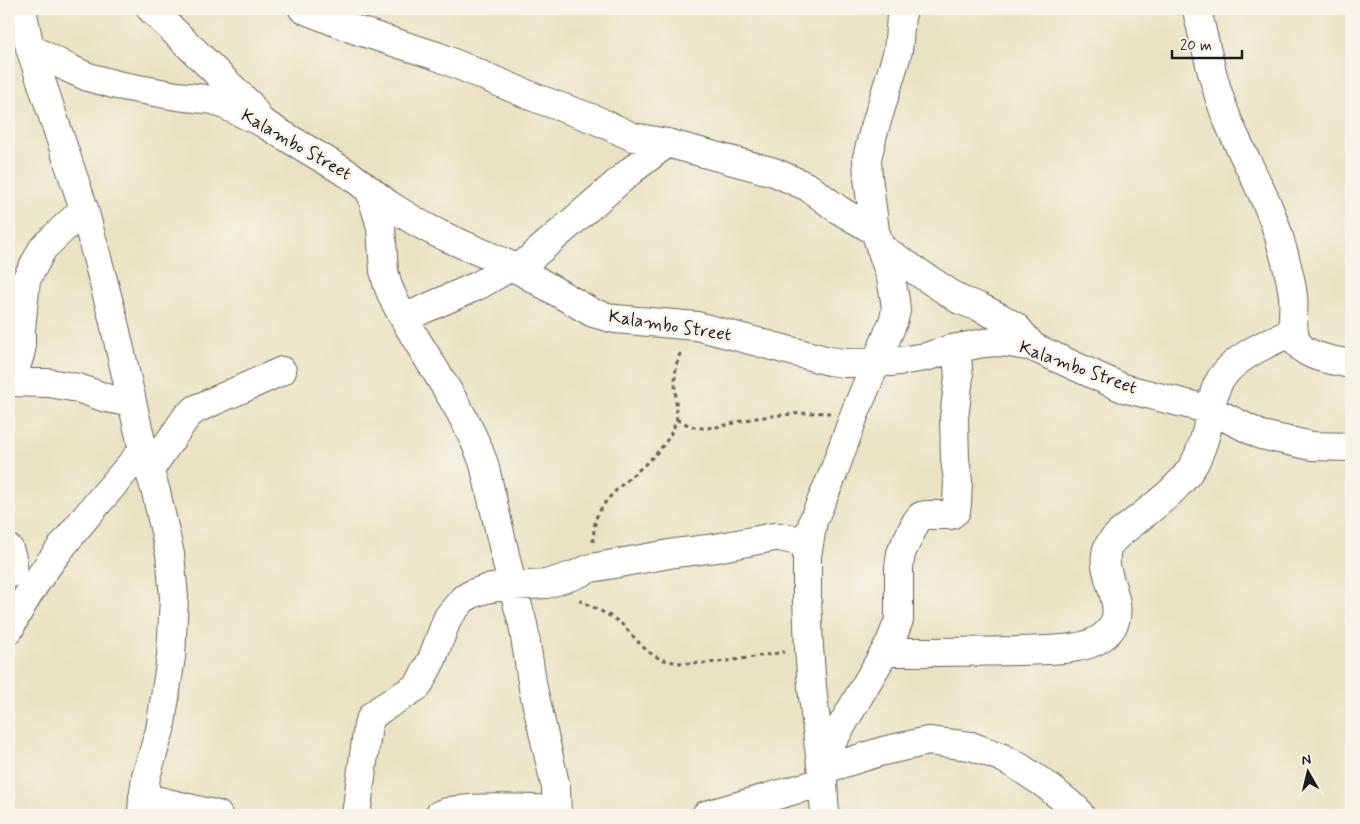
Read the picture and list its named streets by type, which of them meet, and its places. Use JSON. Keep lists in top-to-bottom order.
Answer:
{
  "streets": {
    "street": ["Kalambo Street"]
  },
  "scale_bar": "20 m",
  "north": "top"
}
